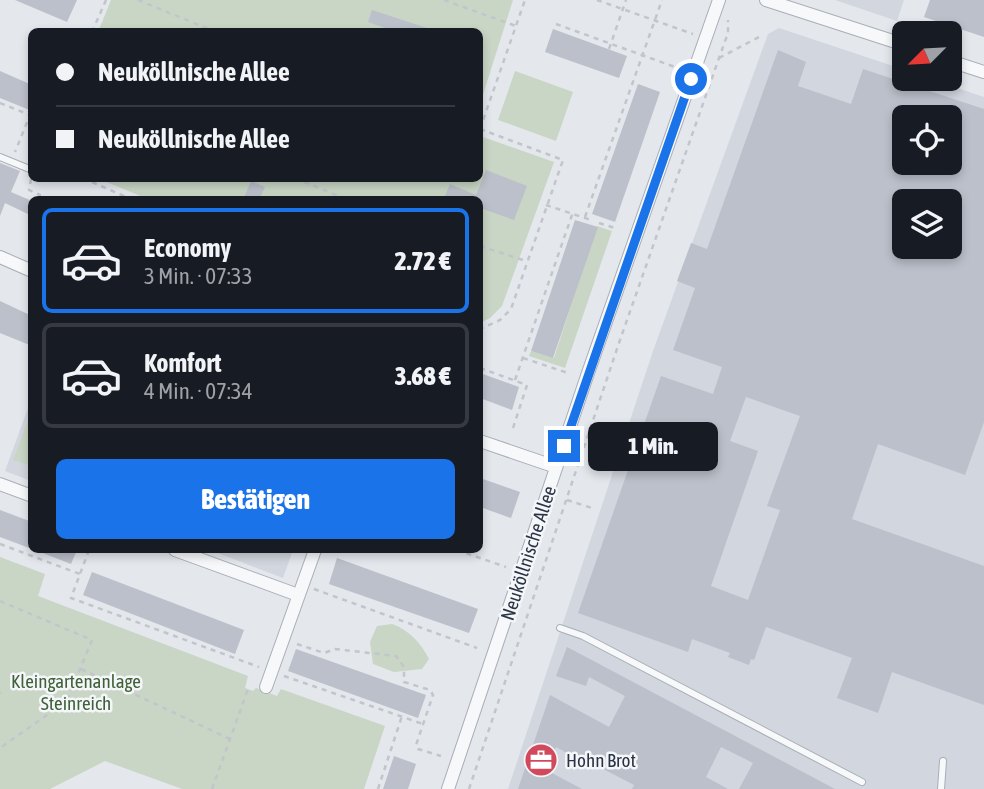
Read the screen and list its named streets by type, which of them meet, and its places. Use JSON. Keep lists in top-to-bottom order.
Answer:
{
  "streets": {
    "street": ["Neuköllnische Allee"]
  },
  "parks": ["Kleingartenanlage Steinreich"],
  "places": {
    "office": ["Hohn Brot"]
  },
  "north": "bottom left",
  "page": {
    "banner": ["Neuköllnische Allee", "Neuköllnische Allee"],
    "list": [
      {
        "name": "Economy",
        "note": "3 Min. · 07:33",
        "value": "2.72 €"
      },
      {
        "name": "Komfort",
        "note": "4 Min. · 07:34",
        "value": "3.68 €"
      }
    ],
    "bubble": "1 Min.",
    "buttons": "Bestätigen"
  }
}
